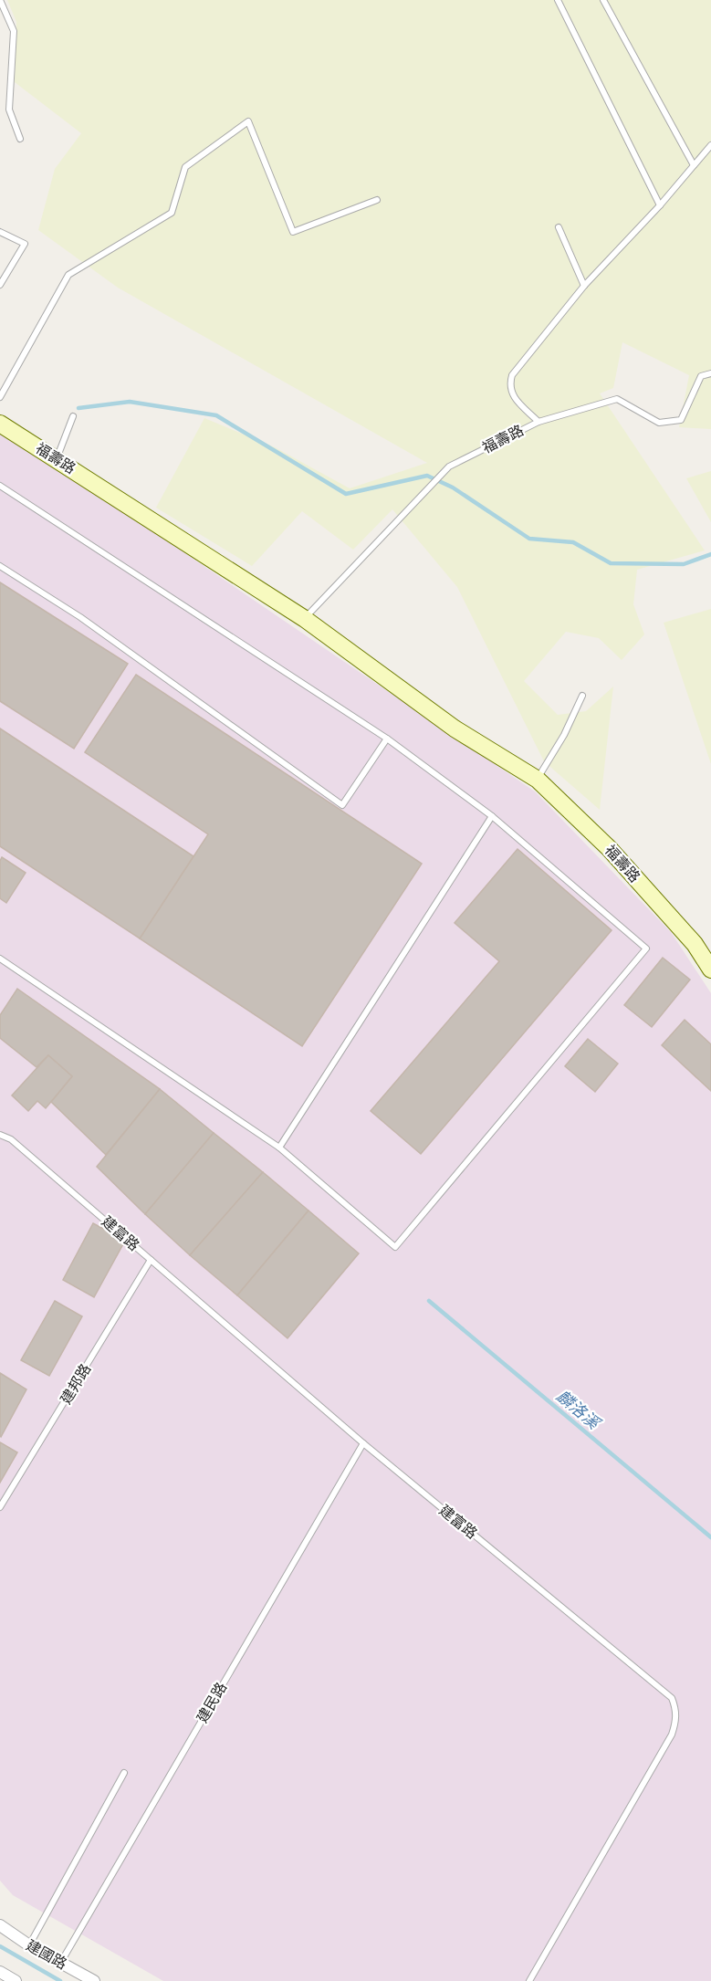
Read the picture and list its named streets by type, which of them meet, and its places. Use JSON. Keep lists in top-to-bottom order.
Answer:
{
  "streets": {
    "street": ["福壽路", "建國路"],
    "lane": ["建富路", "建邦路", "建民路"]
  },
  "crossings": [
    ["建富路", "建邦路"],
    ["建富路", "建民路"],
    ["建民路", "建國路"]
  ],
  "water": ["麟洛溪"]
}
